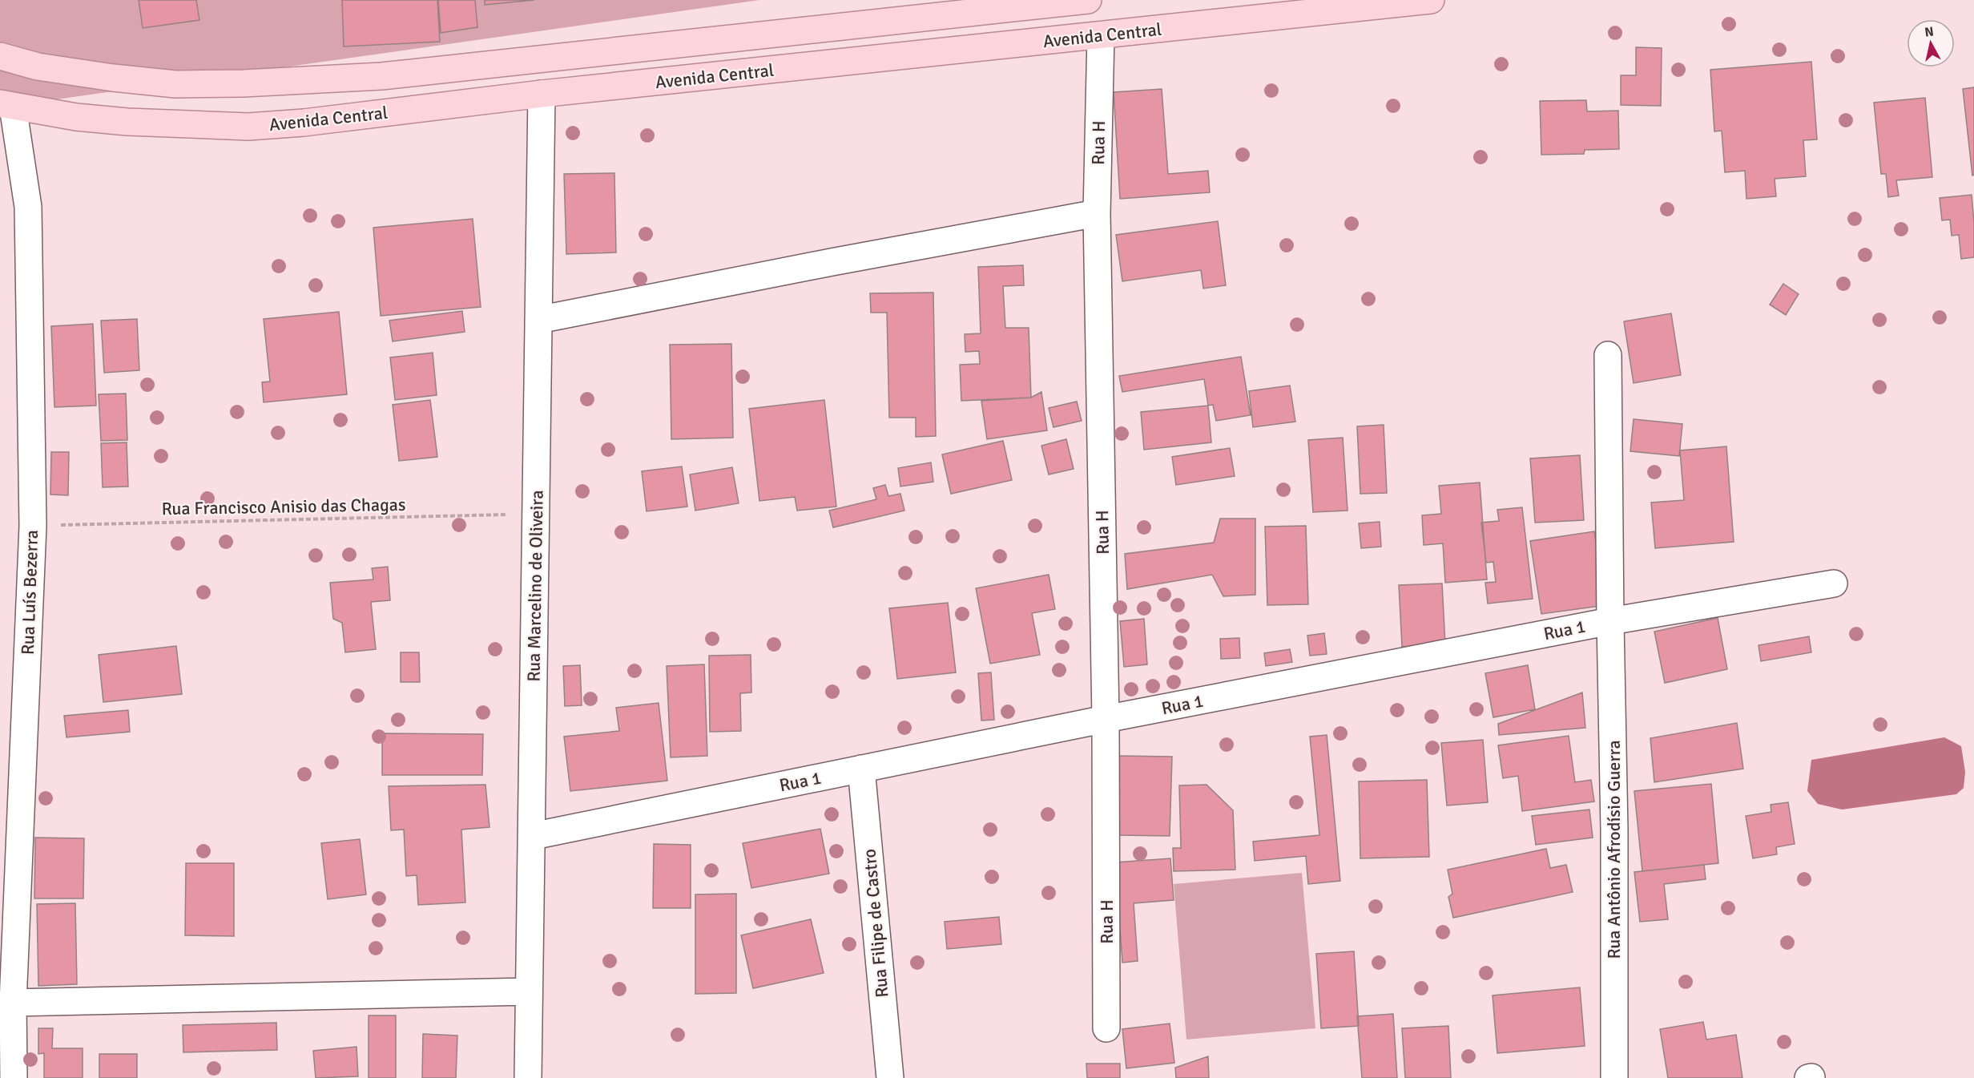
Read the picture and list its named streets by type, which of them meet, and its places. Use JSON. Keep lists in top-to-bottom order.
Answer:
{
  "streets": {
    "main road": ["Avenida Central"],
    "street": [
      "Rua H",
      "Rua Marcelino de Oliveira",
      "Rua Luís Bezerra",
      "Rua 1",
      "Rua Antônio Afrodísio Guerra",
      "Rua Filipe de Castro"
    ],
    "path": ["Rua Francisco Anisio das Chagas"]
  },
  "crossings": [
    ["Avenida Central", "Rua H"],
    ["Avenida Central", "Rua Marcelino de Oliveira"],
    ["Avenida Central", "Rua Luís Bezerra"],
    ["Rua H", "Rua 1"],
    ["Rua Francisco Anisio das Chagas", "Rua Marcelino de Oliveira"],
    ["Rua Francisco Anisio das Chagas", "Rua Luís Bezerra"],
    ["Rua Marcelino de Oliveira", "Rua 1"],
    ["Rua 1", "Rua Antônio Afrodísio Guerra"],
    ["Rua 1", "Rua Filipe de Castro"]
  ],
  "north": "top"
}
